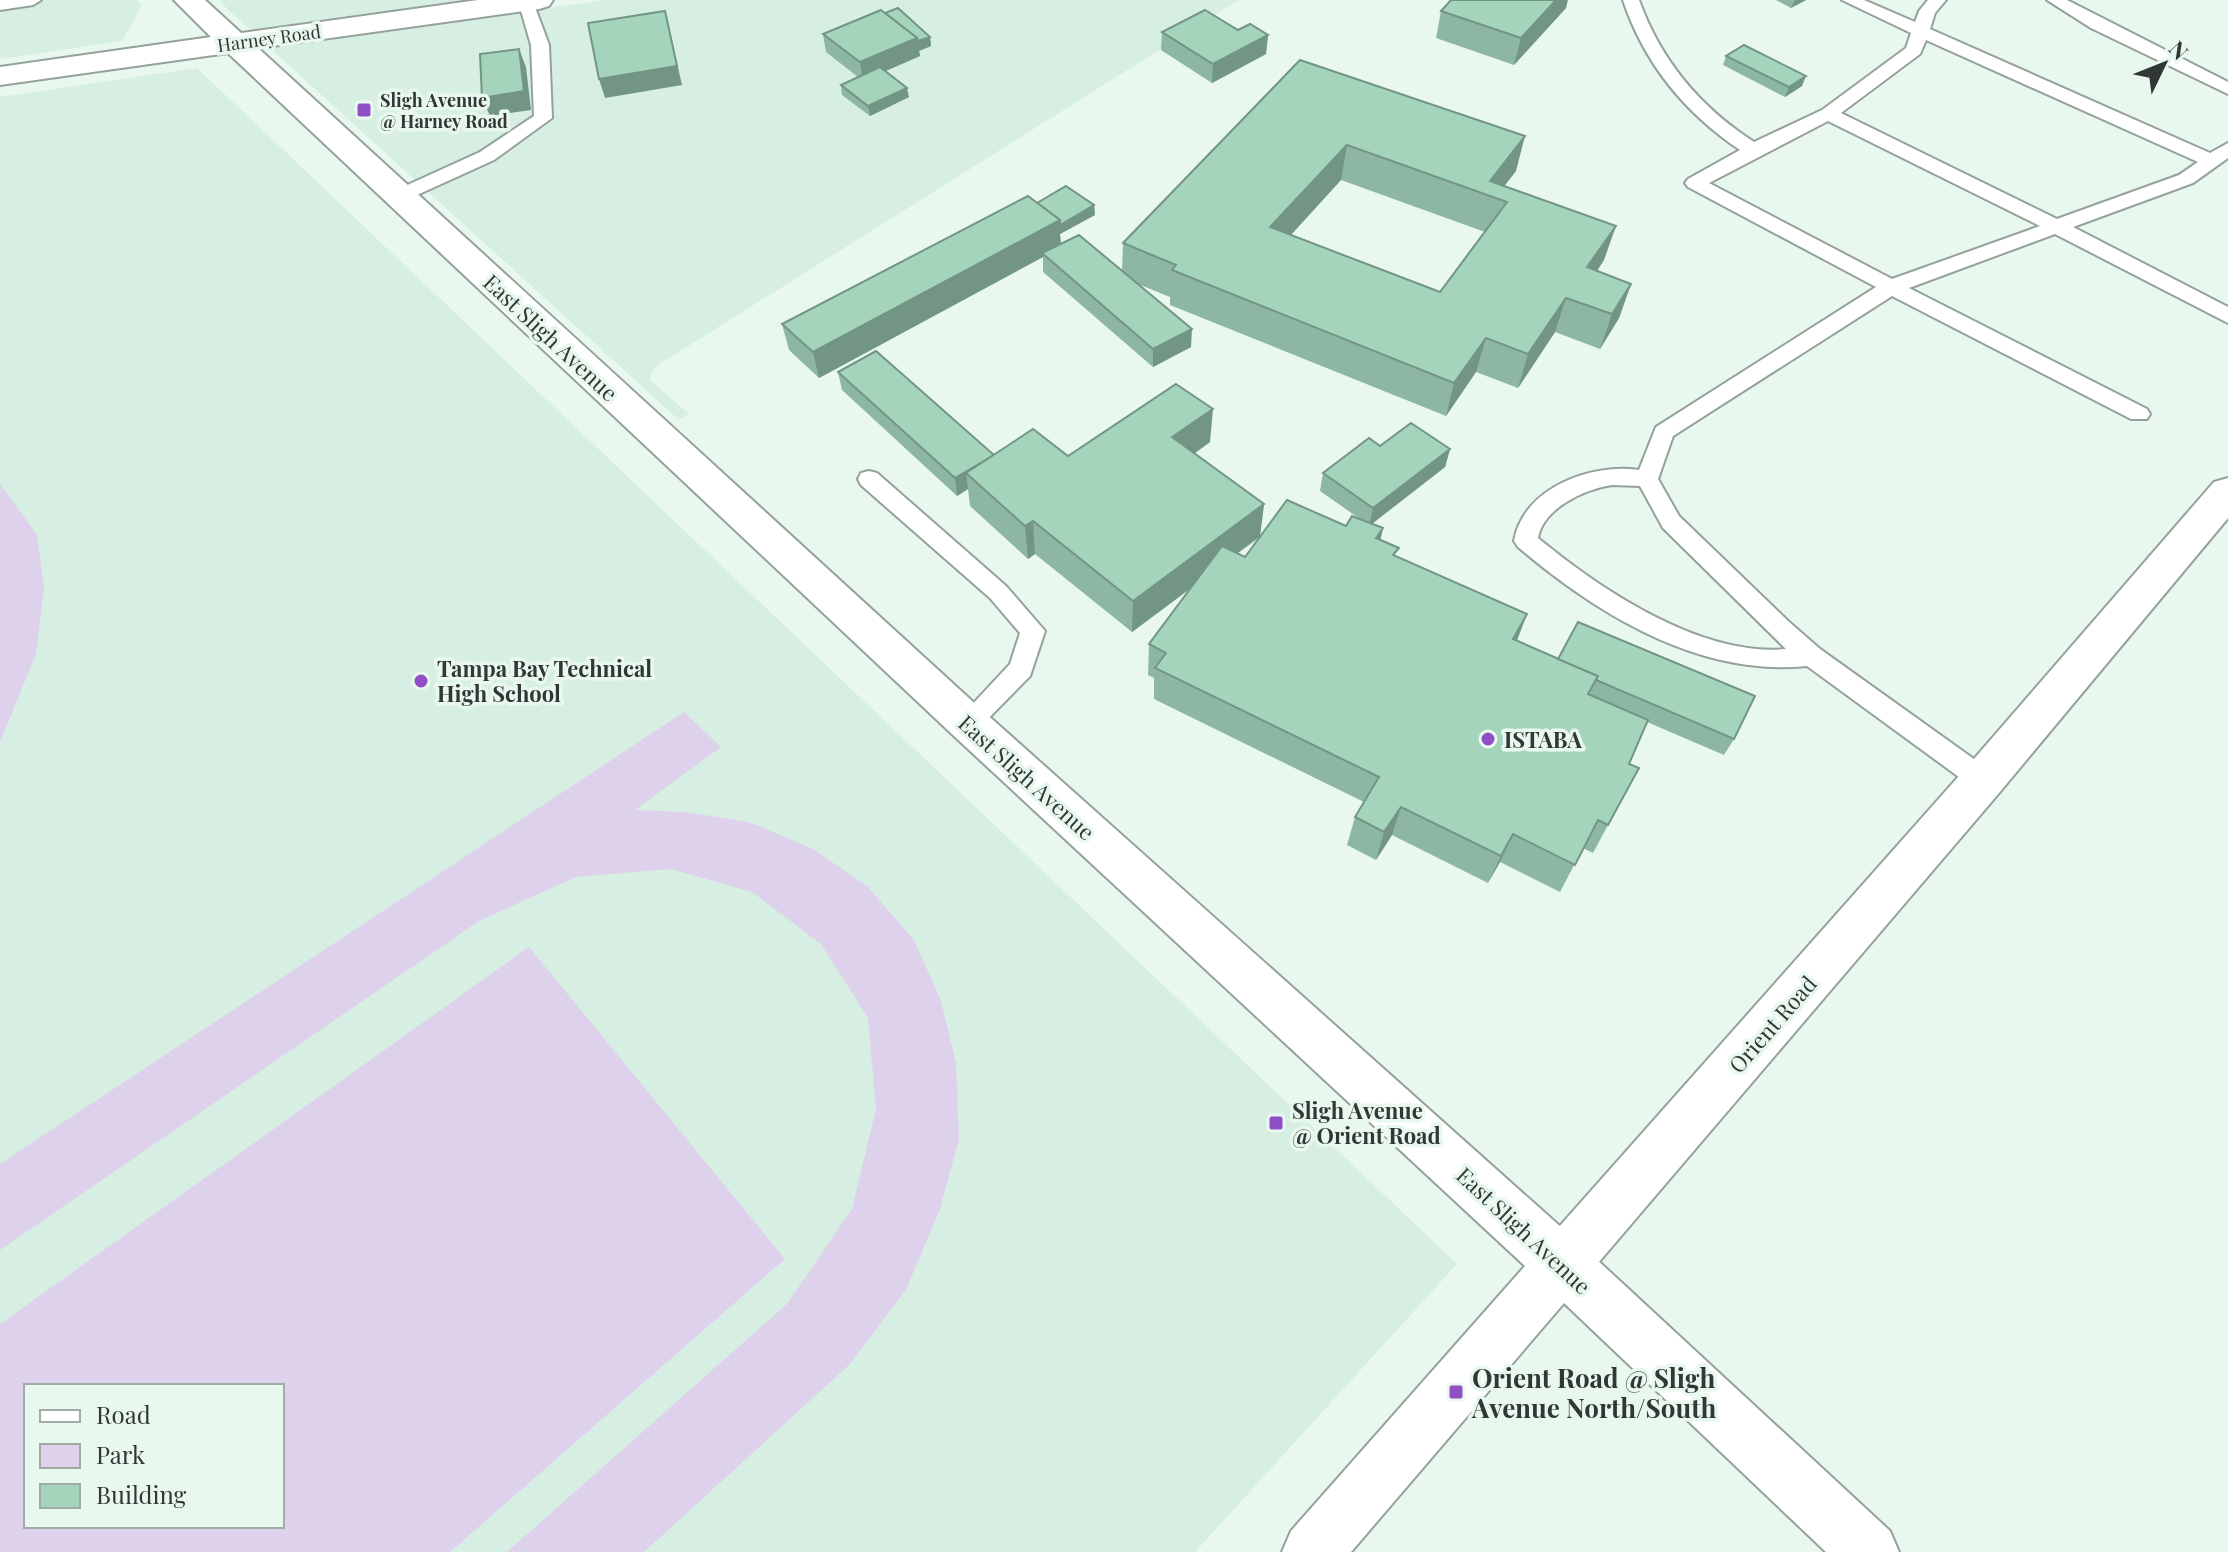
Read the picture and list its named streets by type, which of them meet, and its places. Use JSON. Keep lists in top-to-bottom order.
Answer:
{
  "streets": {
    "street": ["Harney Road", "East Sligh Avenue", "Orient Road"]
  },
  "crossings": [
    ["Harney Road", "East Sligh Avenue"],
    ["East Sligh Avenue", "Orient Road"]
  ],
  "places": {
    "transit": ["Sligh Avenue @ Harney Road", "Sligh Avenue @ Orient Road", "Orient Road @ Sligh Avenue North/South"],
    "other": ["Tampa Bay Technical High School", "ISTABA"]
  },
  "legend": ["Road", "Park", "Building"],
  "north": "top right"
}
